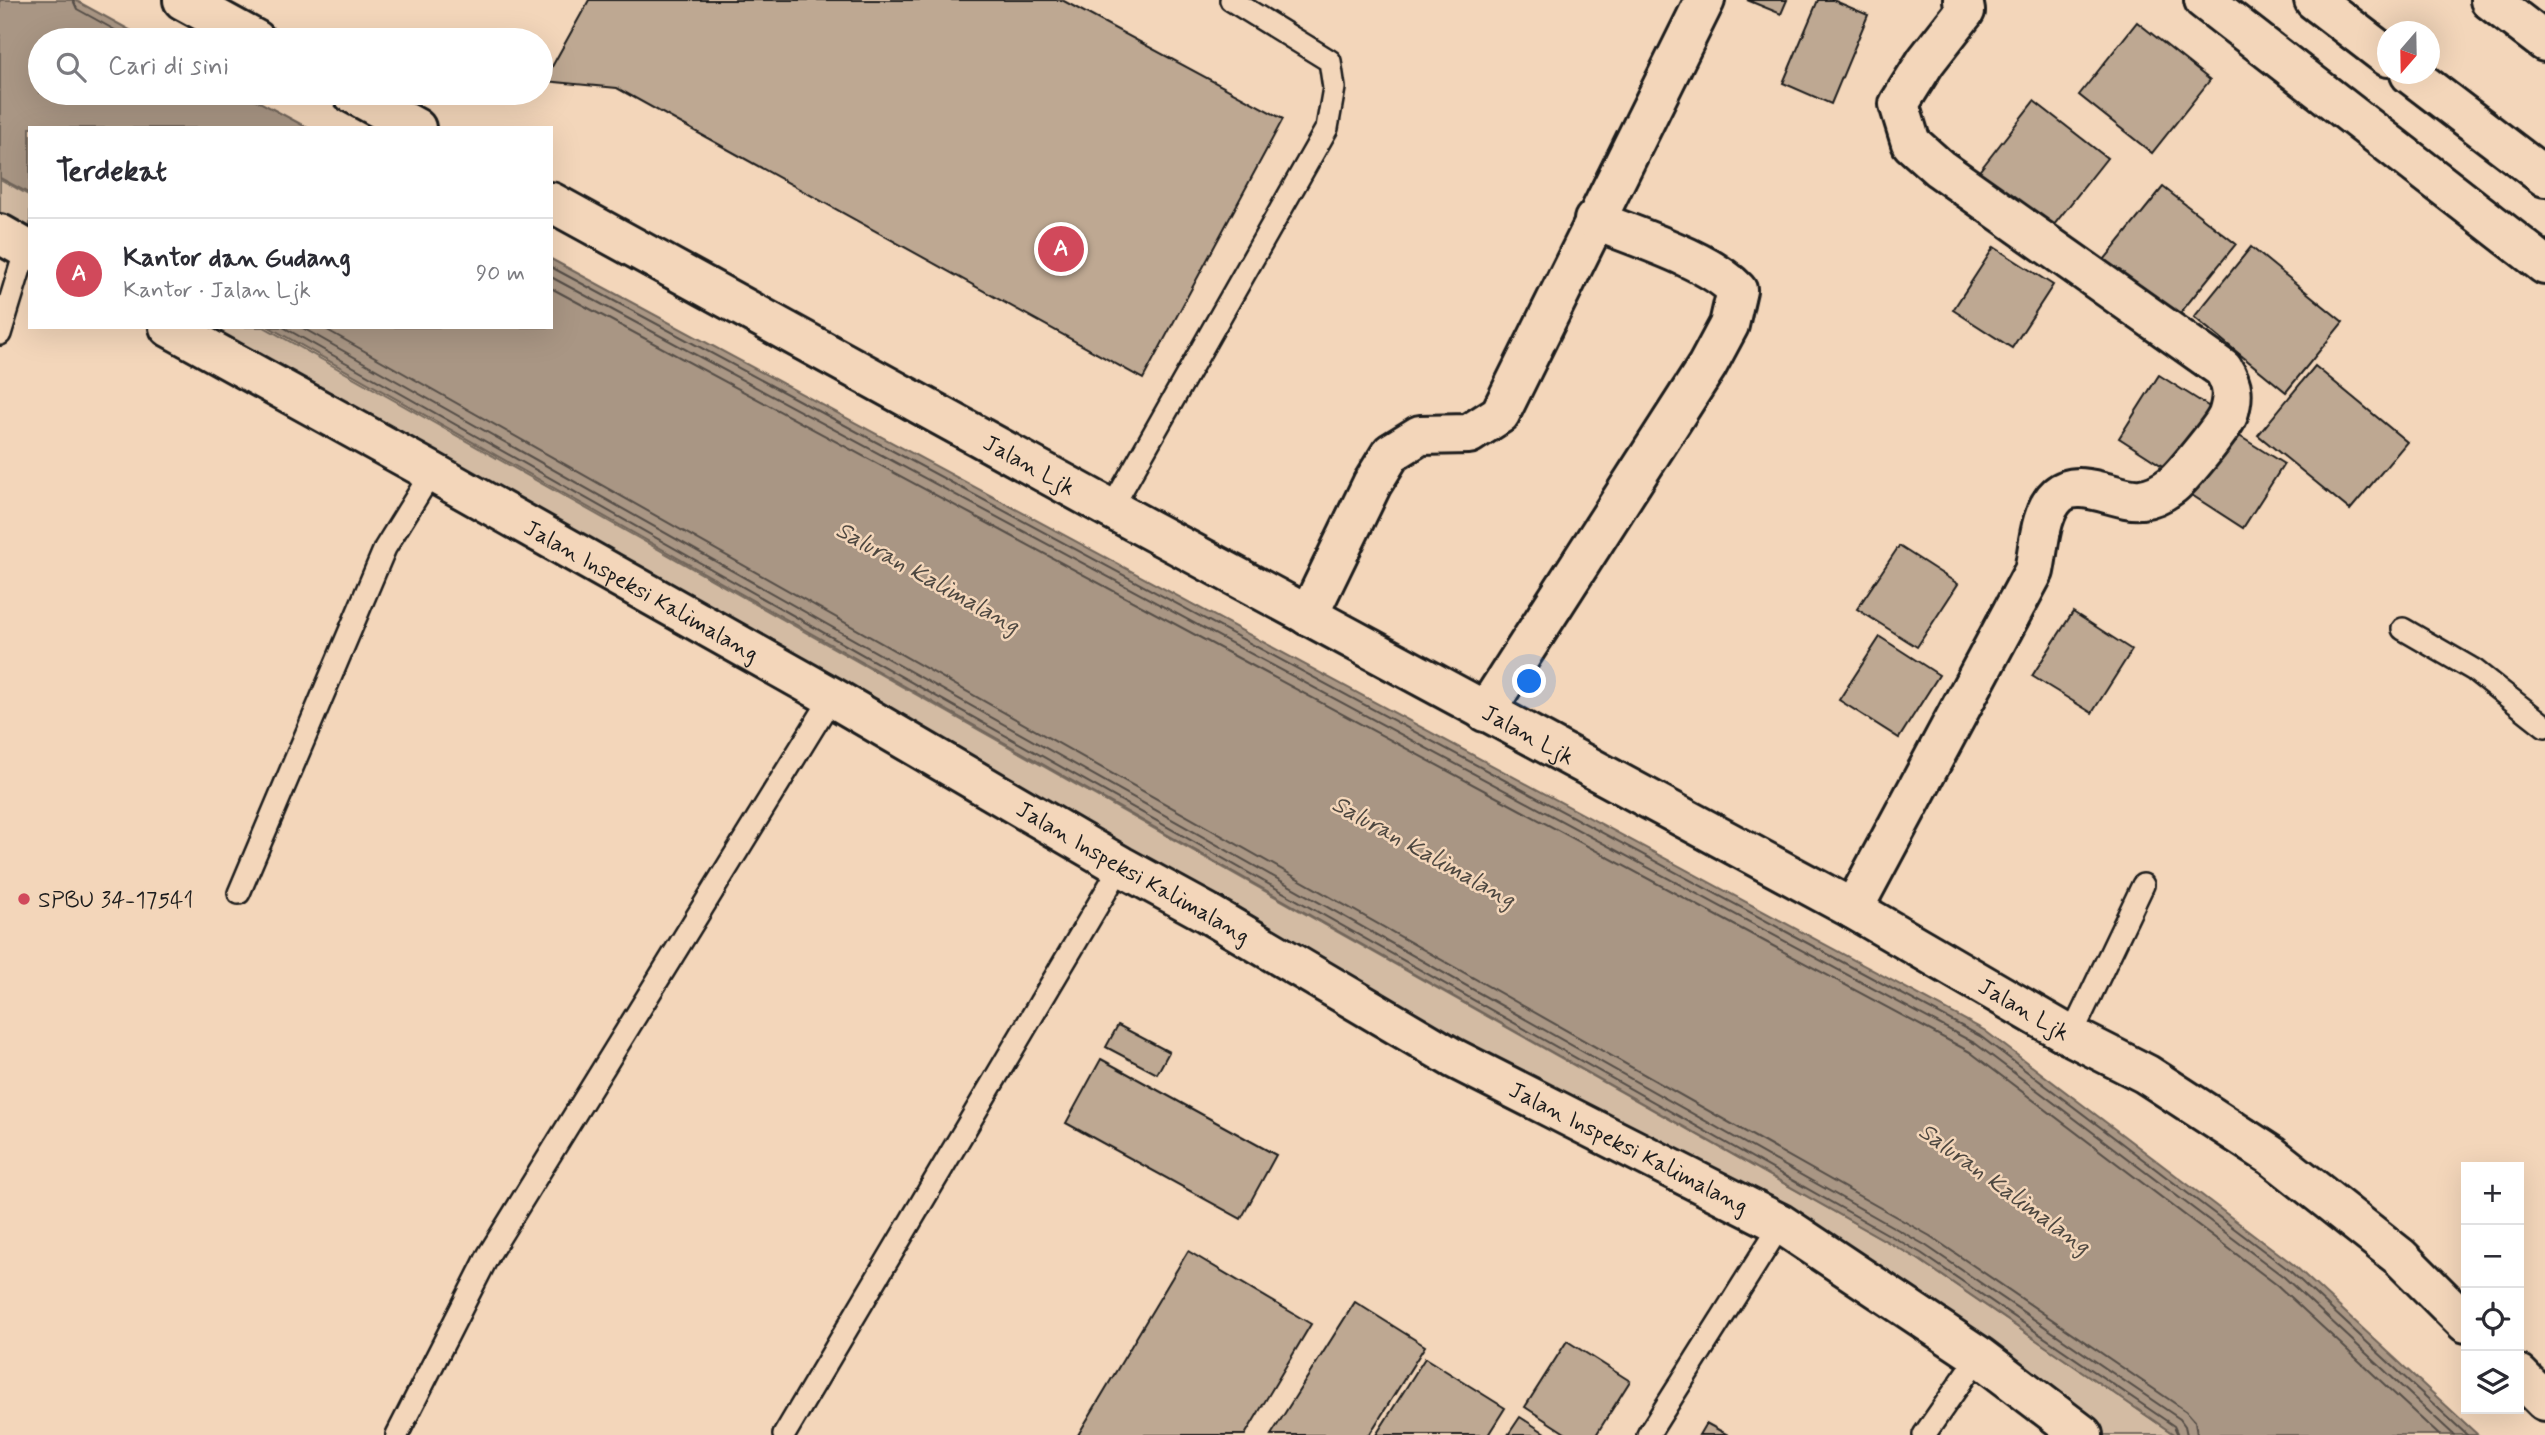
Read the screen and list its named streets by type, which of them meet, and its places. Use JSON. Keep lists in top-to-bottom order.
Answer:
{
  "streets": {
    "main road": ["Jalan Ljk", "Jalan Inspeksi Kalimalang"]
  },
  "water": ["Saluran Kalimalang"],
  "places": ["SPBU 34-17541"],
  "north": "bottom",
  "page": {
    "search": "Cari di sini",
    "heading": "Terdekat",
    "list": [
      {
        "mark": "A",
        "name": "Kantor dan Gudang",
        "note": "Kantor · Jalan Ljk",
        "value": "90 m"
      }
    ],
    "pins": "A",
    "map_buttons": ["+", "−"]
  }
}
